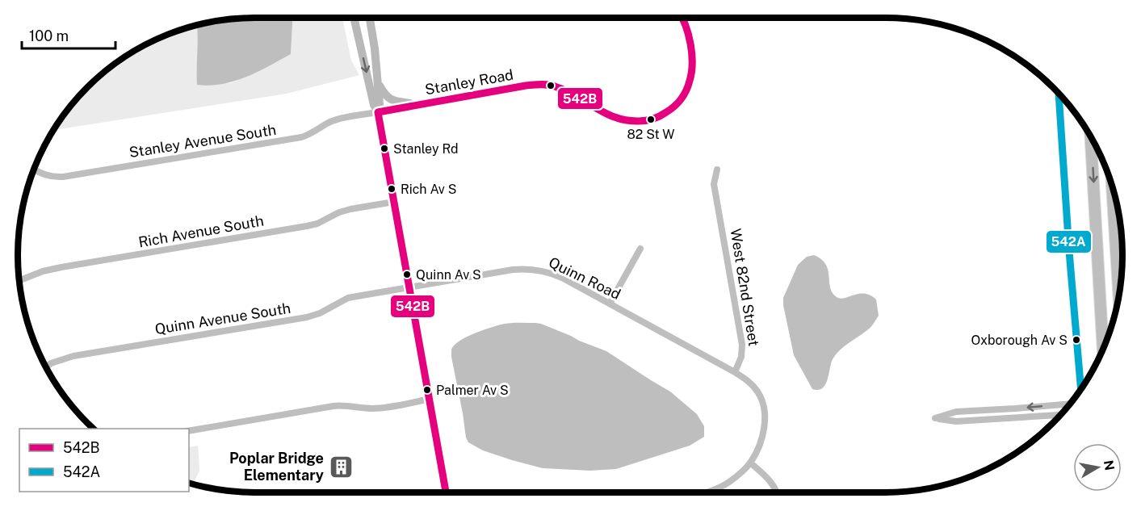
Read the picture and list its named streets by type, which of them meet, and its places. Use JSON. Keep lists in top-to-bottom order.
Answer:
{
  "streets": {
    "street": [
      "Stanley Road",
      "Stanley Avenue South",
      "Rich Avenue South",
      "Quinn Road",
      "West 82nd Street",
      "Quinn Avenue South"
    ]
  },
  "crossings": [
    ["Stanley Road", "Stanley Avenue South"],
    ["Quinn Road", "West 82nd Street"],
    ["Quinn Road", "Quinn Avenue South"]
  ],
  "places": {
    "other": [
      "82 St W",
      "Stanley Rd",
      "Rich Av S",
      "Quinn Av S",
      "Oxborough Av S",
      "Palmer Av S"
    ],
    "building": ["Poplar Bridge Elementary"]
  },
  "lines": ["transit line 542B", "transit line 542A"],
  "legend": ["542B", "542A"],
  "scale_bar": "100 m",
  "north": "right"
}
